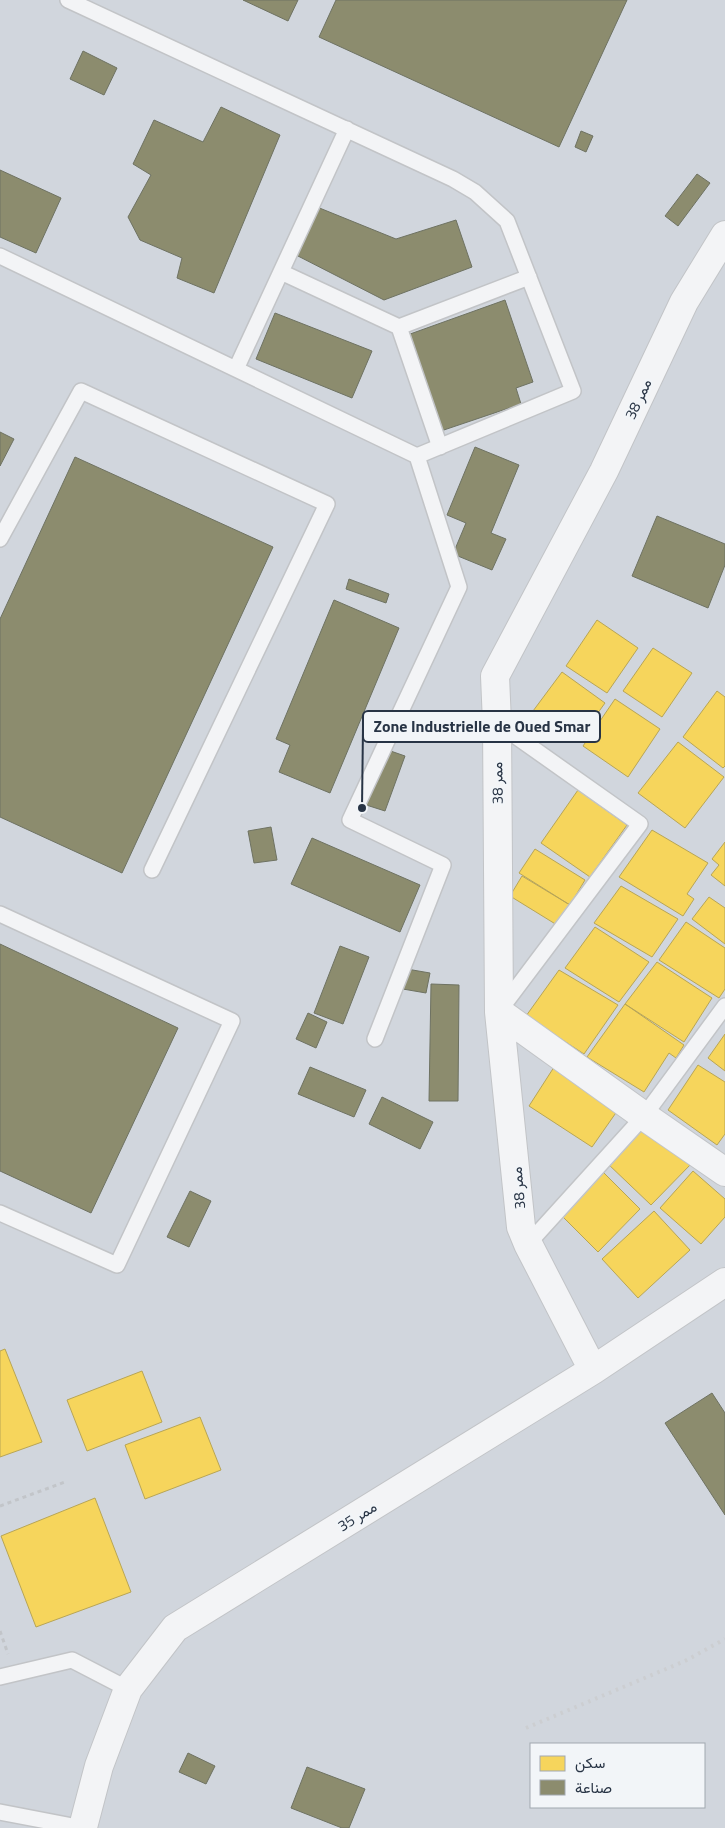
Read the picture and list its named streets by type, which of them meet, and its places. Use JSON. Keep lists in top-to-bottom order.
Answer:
{
  "streets": {
    "street": ["ممر 38", "ممر 35"]
  },
  "crossings": [
    ["ممر 38", "ممر 35"]
  ],
  "places": ["Zone Industrielle de Oued Smar"],
  "legend": ["سكن", "صناعة"]
}
